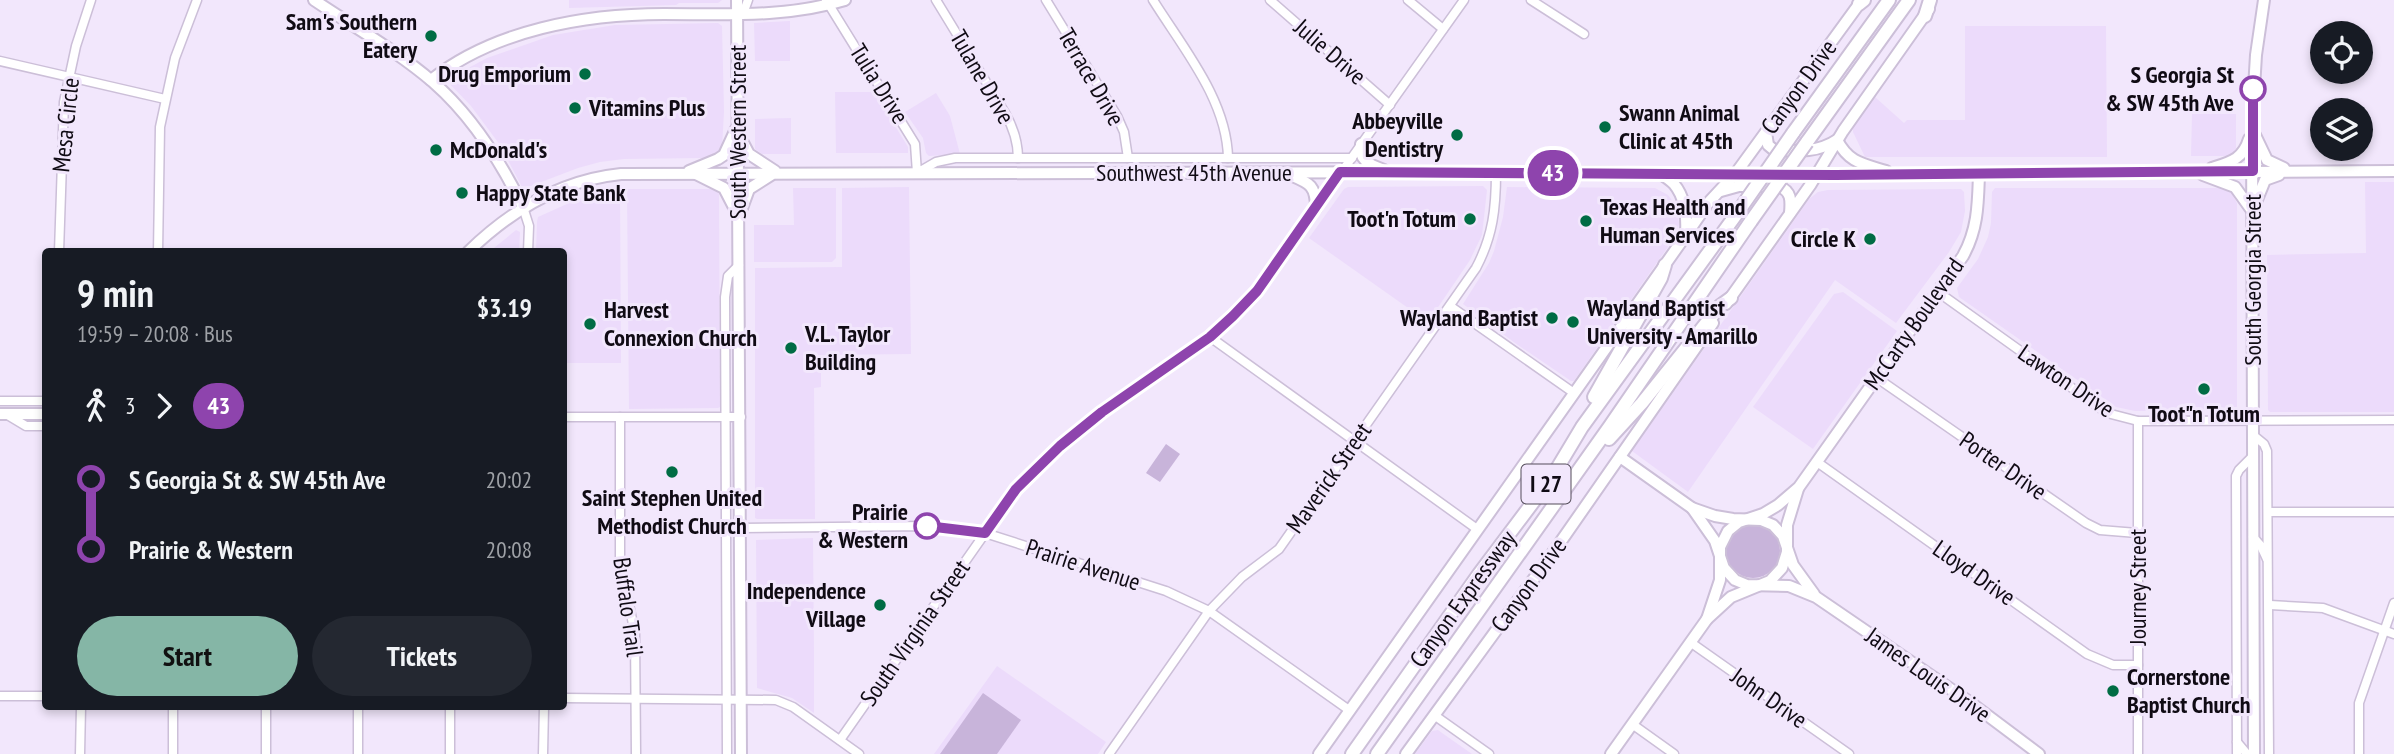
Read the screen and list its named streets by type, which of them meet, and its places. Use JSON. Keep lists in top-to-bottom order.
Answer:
{
  "streets": {
    "highway": ["I 27", "Canyon Expressway"],
    "main road": [
      "Canyon Drive",
      "South Western Street",
      "Southwest 45th Avenue",
      "South Georgia Street",
      "McCarty Boulevard",
      "James Louis Drive"
    ],
    "street": [
      "Julie Drive",
      "Tulane Drive",
      "Terrace Drive",
      "Tulia Drive",
      "Mesa Circle",
      "Lawton Drive",
      "Porter Drive",
      "Maverick Street",
      "Prairie Avenue",
      "Lloyd Drive",
      "Journey Street",
      "Buffalo Trail",
      "South Virginia Street",
      "John Drive"
    ]
  },
  "crossings": [
    ["Julie Drive", "South Virginia Street"],
    ["Tulane Drive", "Southwest 45th Avenue"],
    ["Terrace Drive", "Southwest 45th Avenue"],
    ["Tulia Drive", "Southwest 45th Avenue"],
    ["Canyon Drive", "Southwest 45th Avenue"],
    ["Canyon Drive", "Prairie Avenue"],
    ["Canyon Drive", "James Louis Drive"],
    ["South Western Street", "Southwest 45th Avenue"],
    ["South Western Street", "Prairie Avenue"],
    ["Southwest 45th Avenue", "South Georgia Street"],
    ["Southwest 45th Avenue", "McCarty Boulevard"],
    ["Southwest 45th Avenue", "Maverick Street"],
    ["Southwest 45th Avenue", "South Virginia Street"],
    ["South Georgia Street", "Lawton Drive"],
    ["McCarty Boulevard", "Lawton Drive"],
    ["McCarty Boulevard", "Porter Drive"],
    ["McCarty Boulevard", "Lloyd Drive"],
    ["Lawton Drive", "Journey Street"],
    ["Porter Drive", "Journey Street"],
    ["Maverick Street", "Prairie Avenue"],
    ["Prairie Avenue", "South Virginia Street"],
    ["Lloyd Drive", "Journey Street"]
  ],
  "places": [
    "Sam's Southern Eatery",
    "Drug Emporium",
    "S Georgia St & SW 45th Ave",
    "Vitamins Plus",
    "Swann Animal Clinic at 45th",
    "Abbeyville Dentistry",
    "McDonald's",
    "Happy State Bank",
    "Toot'n Totum",
    "Texas Health and Human Services",
    "Circle K",
    "Wayland Baptist",
    "Wayland Baptist University - Amarillo",
    "Harvest Connexion Church",
    "V.L. Taylor Building",
    "Toot\"n Totum",
    "Saint Stephen United Methodist Church",
    "Prairie & Western",
    "Independence Village",
    "Cornerstone Baptist Church"
  ],
  "lines": ["bus line 43"],
  "page": {
    "on_map": "43",
    "heading": ["9 min", "19:59 – 20:08 · Bus", "$3.19"],
    "legs": ["3", "43"],
    "list": [
      {
        "name": "S Georgia St & SW 45th Ave",
        "value": "20:02"
      },
      {
        "name": "Prairie & Western",
        "value": "20:08"
      }
    ],
    "buttons": ["Start", "Tickets"]
  }
}
